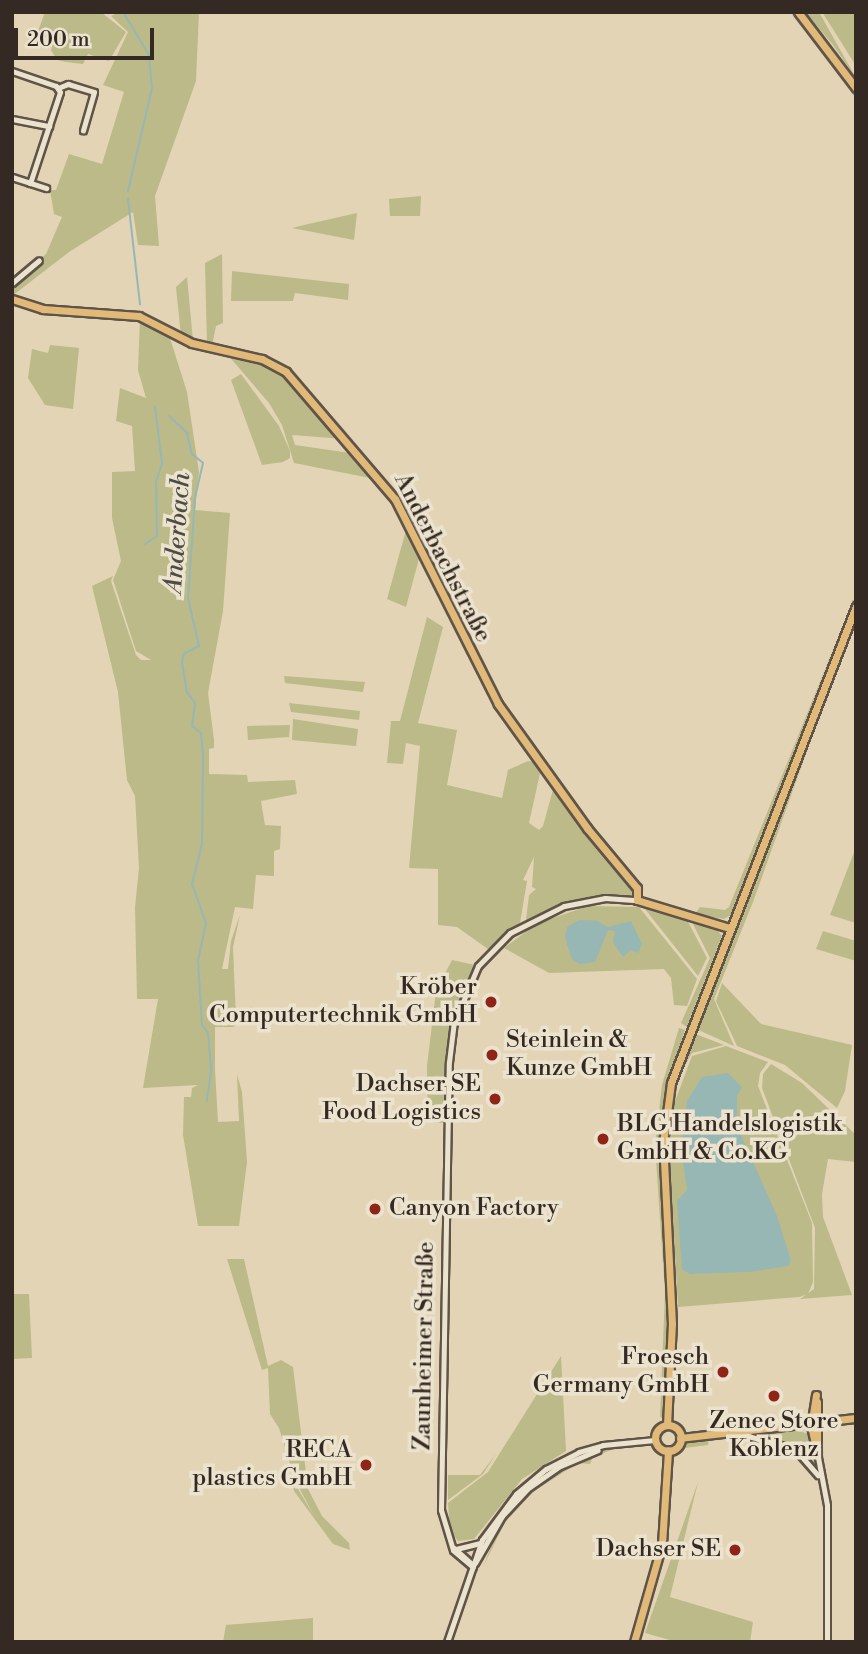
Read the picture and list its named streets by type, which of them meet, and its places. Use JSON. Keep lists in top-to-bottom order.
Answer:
{
  "streets": {
    "main road": ["Anderbachstraße", "Zaunheimer Straße"]
  },
  "crossings": [
    ["Anderbachstraße", "Zaunheimer Straße"]
  ],
  "water": ["Anderbach"],
  "places": [
    "Kröber Computertechnik GmbH",
    "Steinlein & Kunze GmbH",
    "Dachser SE Food Logistics",
    "BLG Handelslogistik GmbH & Co.KG",
    "Canyon Factory",
    "Froesch Germany GmbH",
    "Zenec Store Koblenz",
    "RECA plastics GmbH",
    "Dachser SE"
  ],
  "scale_bar": "200 m"
}
